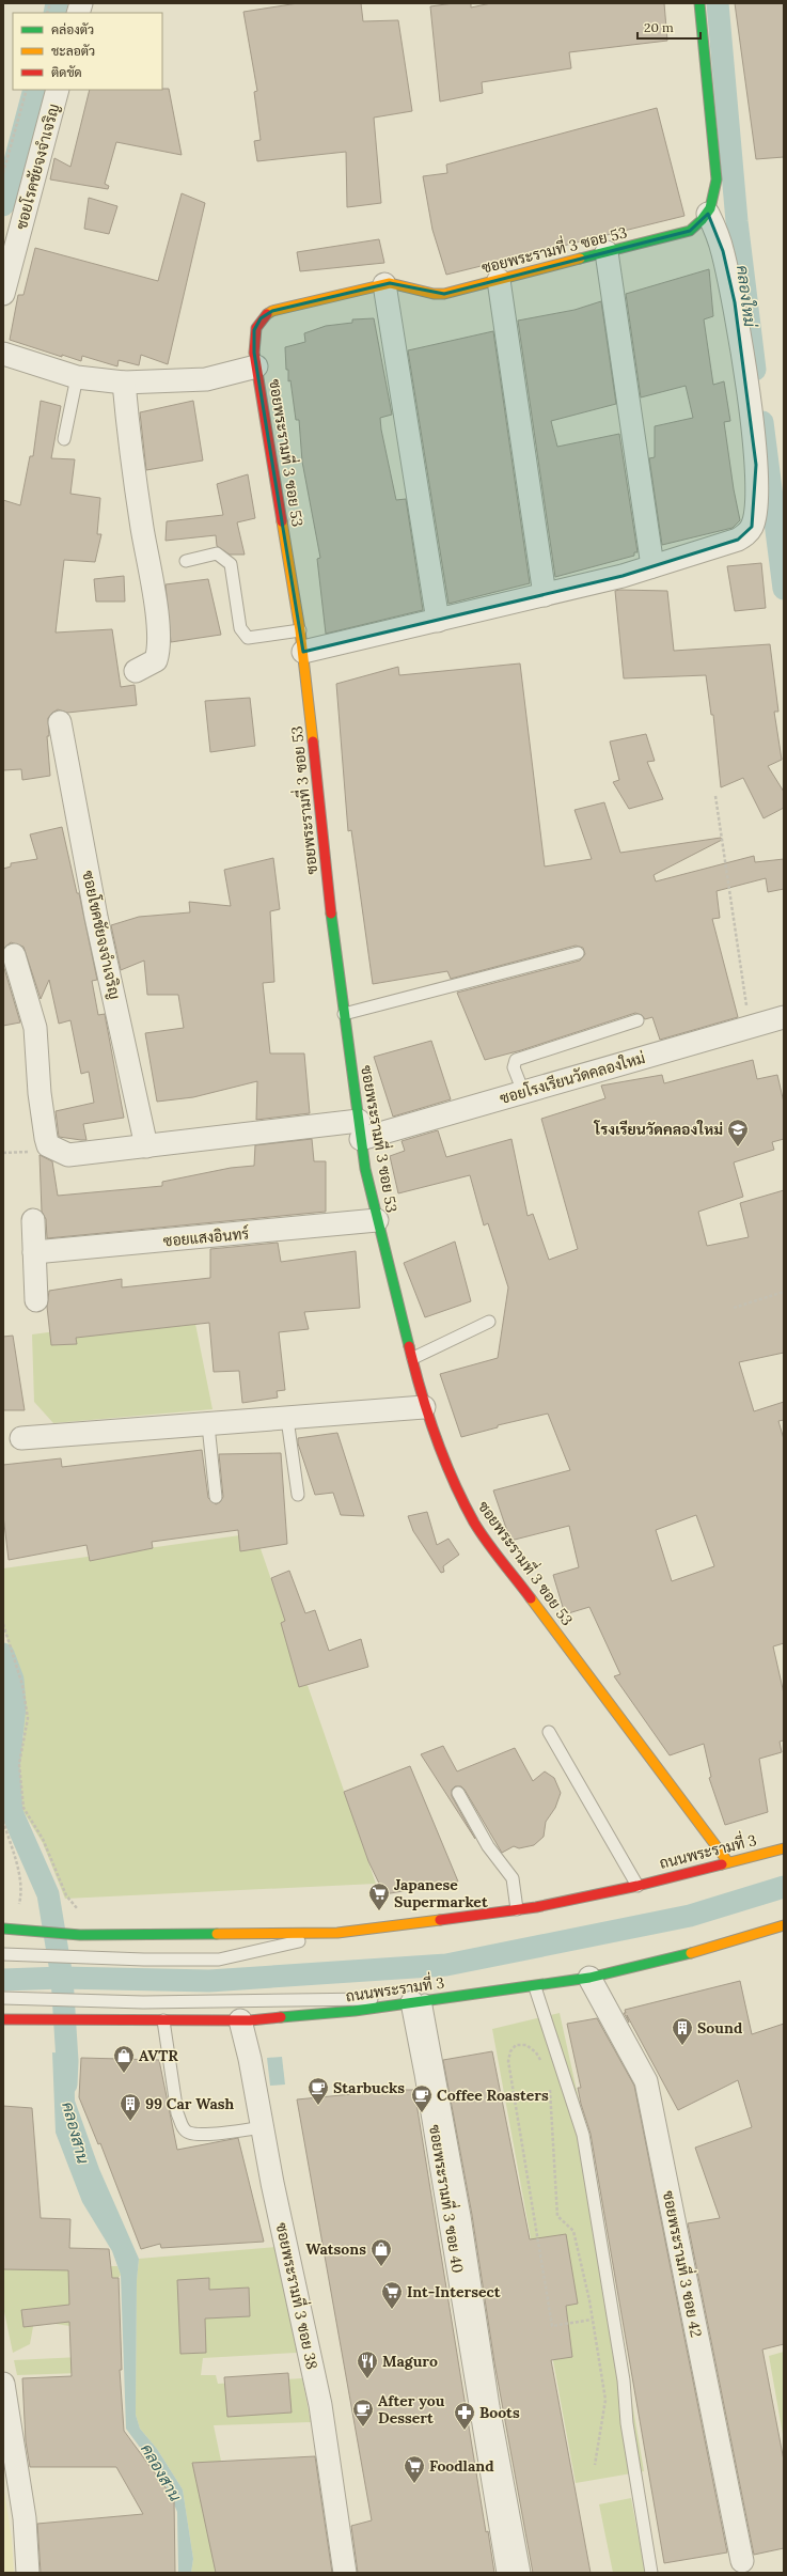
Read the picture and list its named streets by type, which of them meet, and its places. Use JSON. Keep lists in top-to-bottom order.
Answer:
{
  "streets": {
    "street": [
      "ซอยโรคชัยจงจำเจริญ",
      "ซอยพระรามที่ 3 ซอย 53",
      "ซอยโชคชัยจงจำเจริญ",
      "ซอยโรงเรียนวัดคลองใหม่",
      "ซอยแสงอินทร์",
      "ถนนพระรามที่ 3",
      "ซอยพระรามที่ 3 ซอย 40",
      "ซอยพระรามที่ 3 ซอย 42",
      "ซอยพระรามที่ 3 ซอย 38"
    ]
  },
  "crossings": [
    ["ซอยพระรามที่ 3 ซอย 53", "ซอยโรงเรียนวัดคลองใหม่"],
    ["ซอยพระรามที่ 3 ซอย 53", "ซอยแสงอินทร์"],
    ["ซอยพระรามที่ 3 ซอย 53", "ถนนพระรามที่ 3"],
    ["ถนนพระรามที่ 3", "ซอยพระรามที่ 3 ซอย 40"],
    ["ถนนพระรามที่ 3", "ซอยพระรามที่ 3 ซอย 42"],
    ["ถนนพระรามที่ 3", "ซอยพระรามที่ 3 ซอย 38"]
  ],
  "water": ["คลองใหม่", "คลองสาน"],
  "places": {
    "school or university": ["โรงเรียนวัดคลองใหม่"],
    "supermarket": ["Japanese Supermarket", "Int-Intersect", "Foodland"],
    "building": ["Sound", "99 Car Wash"],
    "shop": ["AVTR", "Watsons"],
    "cafe": ["Starbucks", "Coffee Roasters", "After you Dessert"],
    "restaurant": ["Maguro"],
    "pharmacy": ["Boots"]
  },
  "legend": ["คล่องตัว", "ชะลอตัว", "ติดขัด"],
  "scale_bar": "20 m"
}
